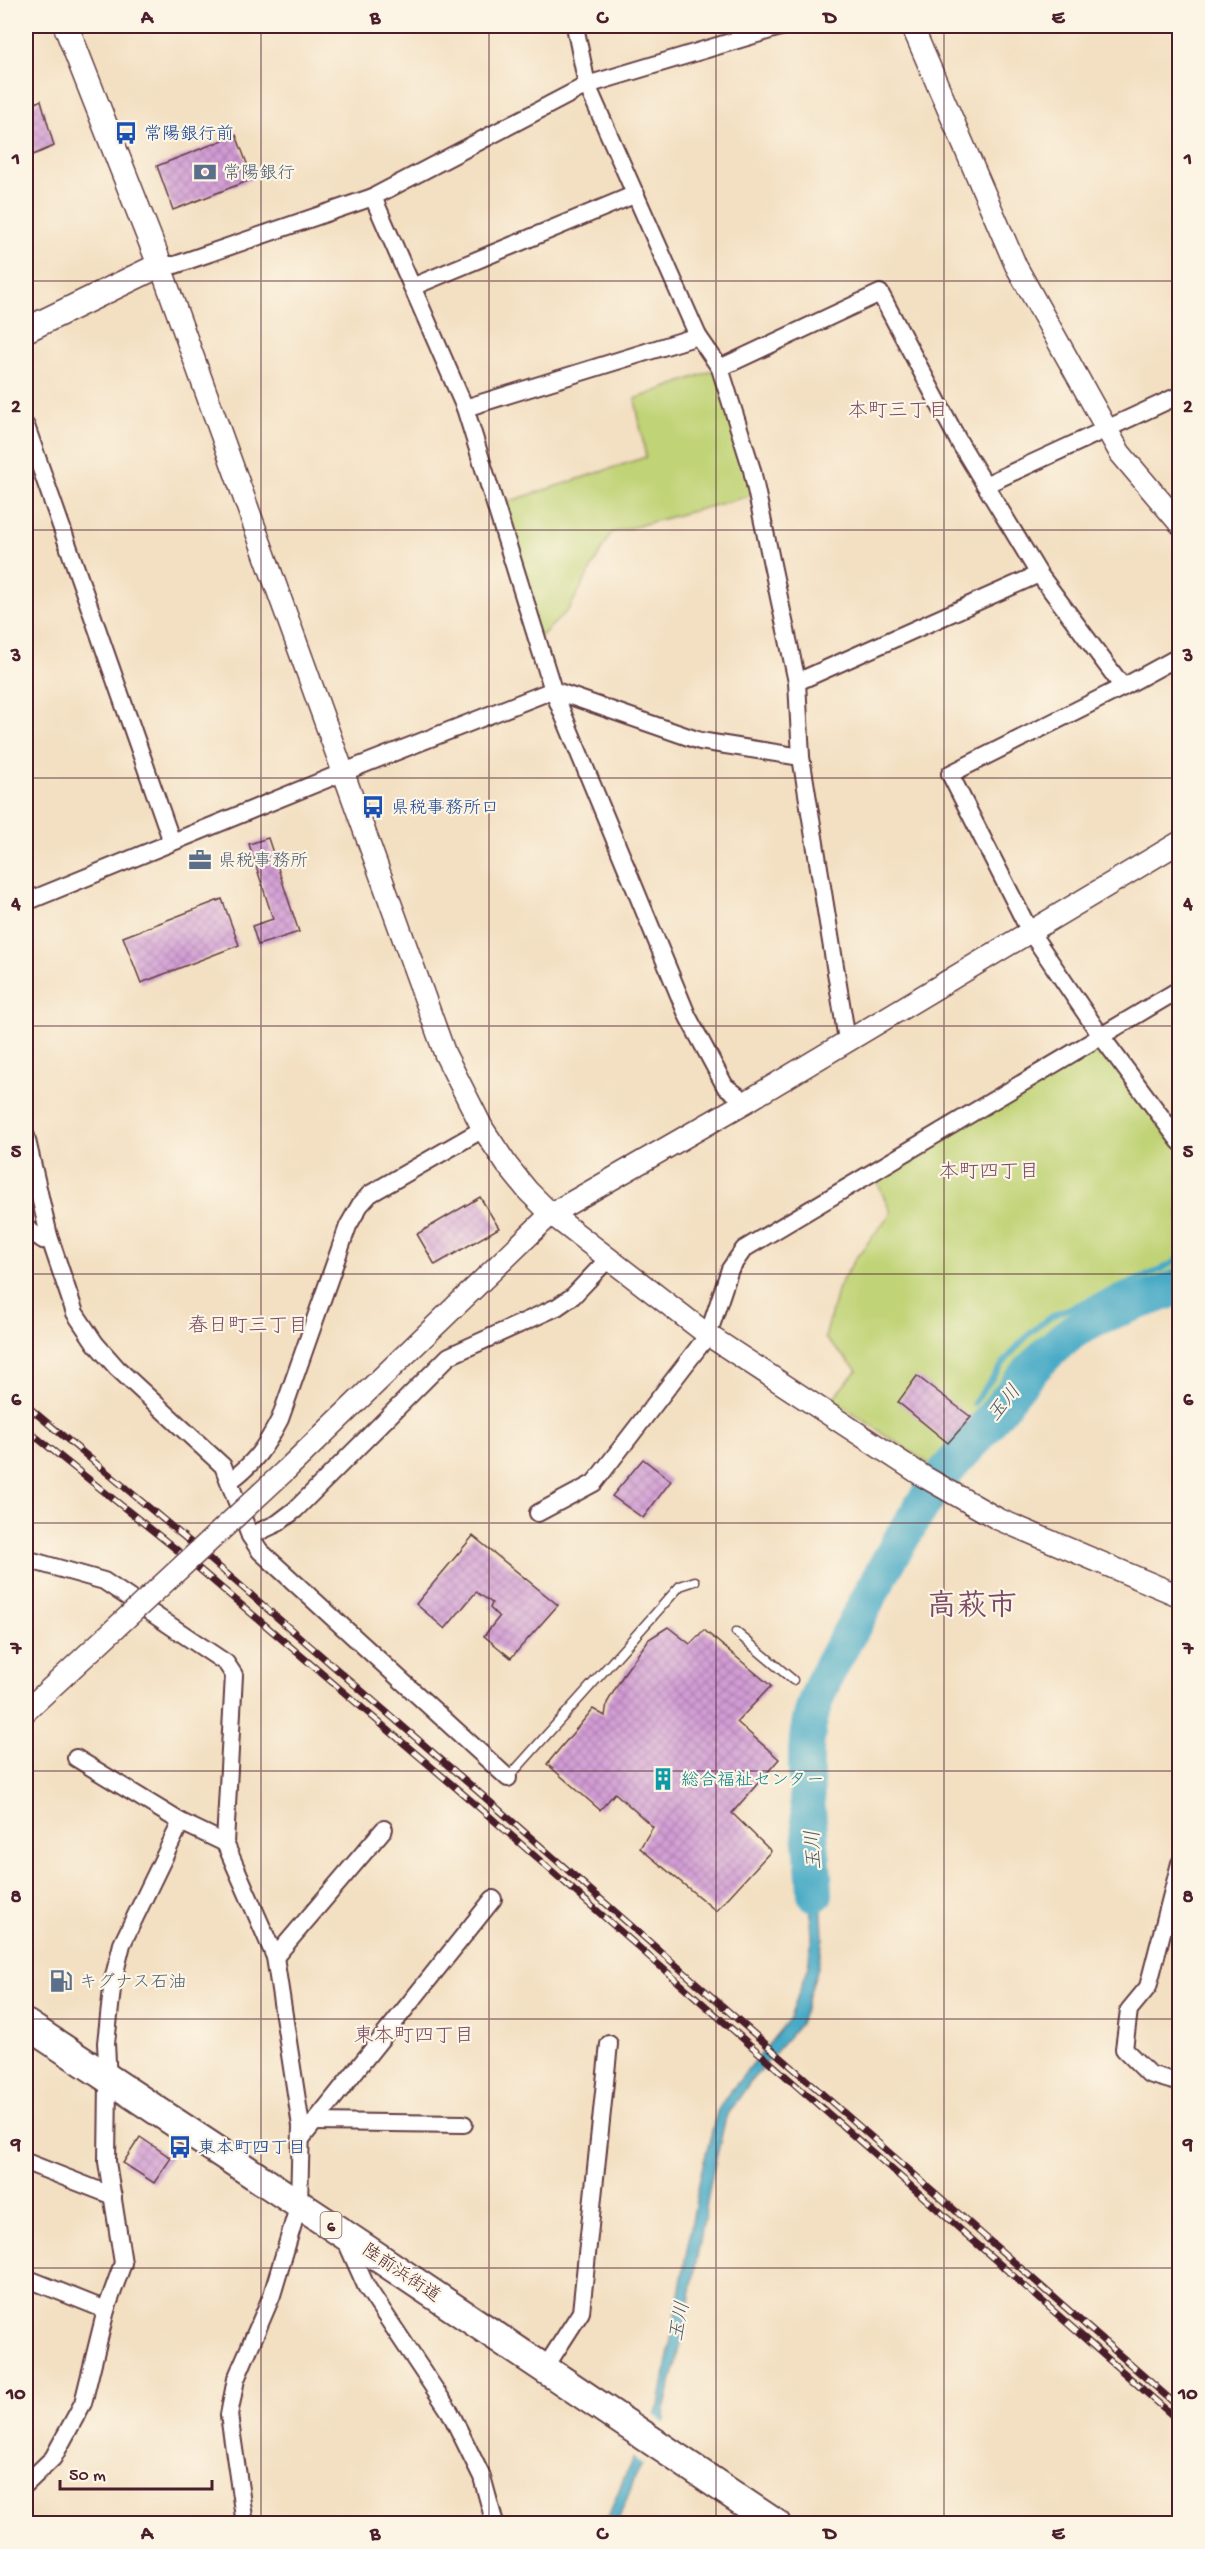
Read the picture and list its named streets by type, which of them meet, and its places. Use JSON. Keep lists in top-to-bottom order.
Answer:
{
  "streets": {
    "highway": ["6", "陸前浜街道"]
  },
  "districts": [
    "本町三丁目",
    "本町四丁目",
    "春日町三丁目",
    "高萩市",
    "東本町四丁目"
  ],
  "water": ["玉川"],
  "places": {
    "bus stop": ["常陽銀行前", "県税事務所口", "東本町四丁目"],
    "bank": ["常陽銀行"],
    "office": ["県税事務所"],
    "building": ["総合福祉センター"],
    "fuel station": ["キグナス石油"]
  },
  "scale_bar": "50 m",
  "grid": {
    "columns": [
      "A",
      "B",
      "C",
      "D",
      "E"
    ],
    "rows": [
      "1",
      "2",
      "3",
      "4",
      "5",
      "6",
      "7",
      "8",
      "9",
      "10"
    ]
  }
}
